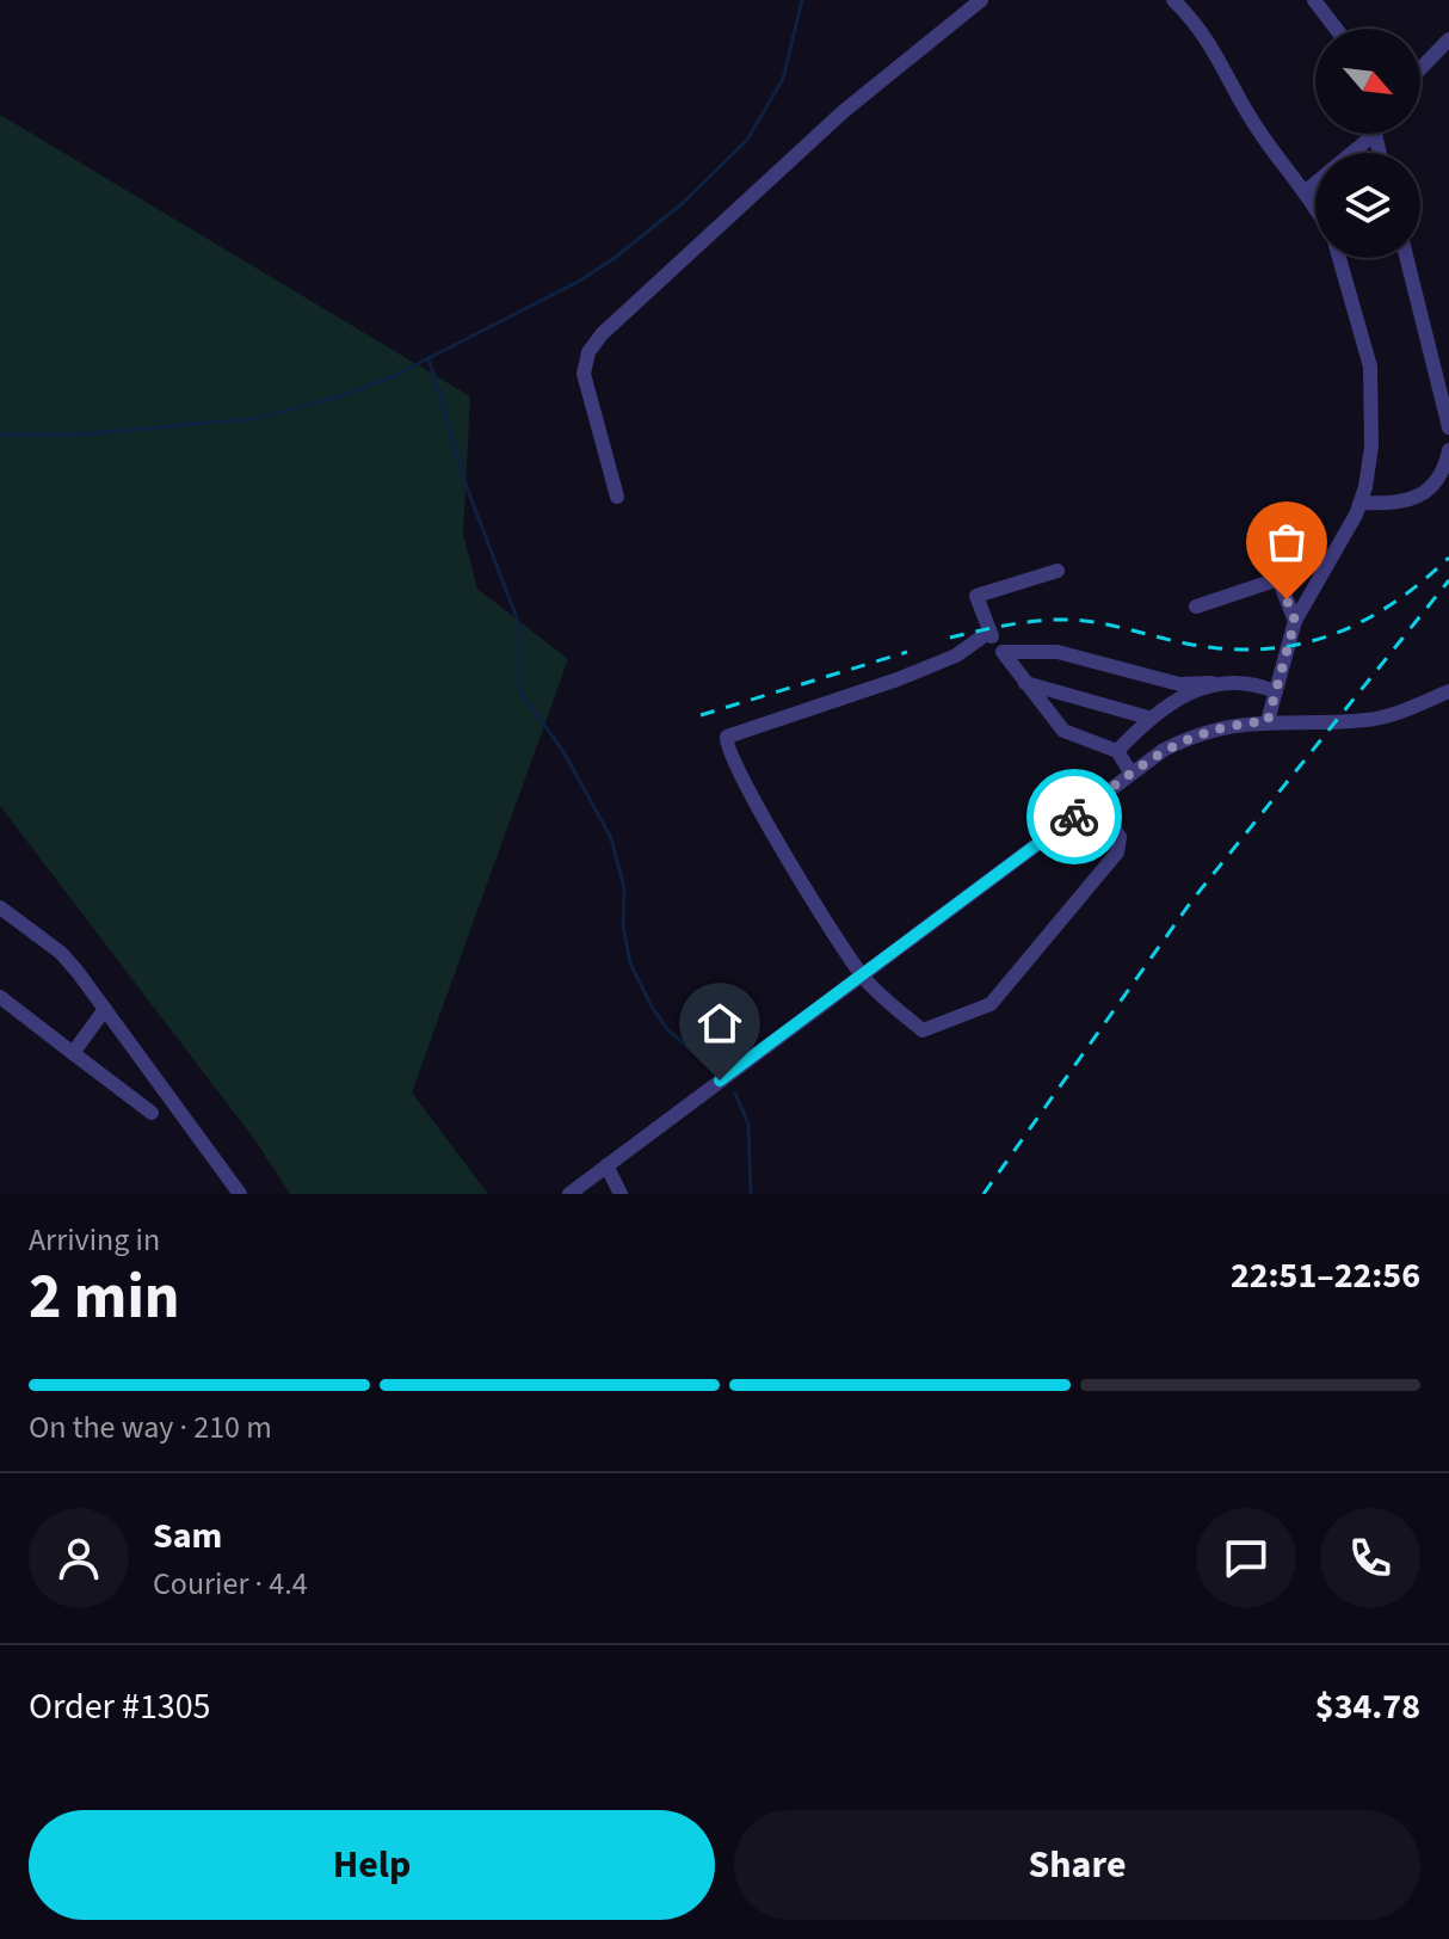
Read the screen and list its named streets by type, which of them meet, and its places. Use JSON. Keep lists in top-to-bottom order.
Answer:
{
  "north": "bottom right",
  "page": {
    "heading": ["2 min", "Arriving in", "22:51–22:56"],
    "panel": [
      "Sam",
      "Courier · 4.4",
      "Order #1305",
      "$34.78"
    ],
    "bar": "On the way · 210 m",
    "buttons": ["Help", "Share"]
  }
}
